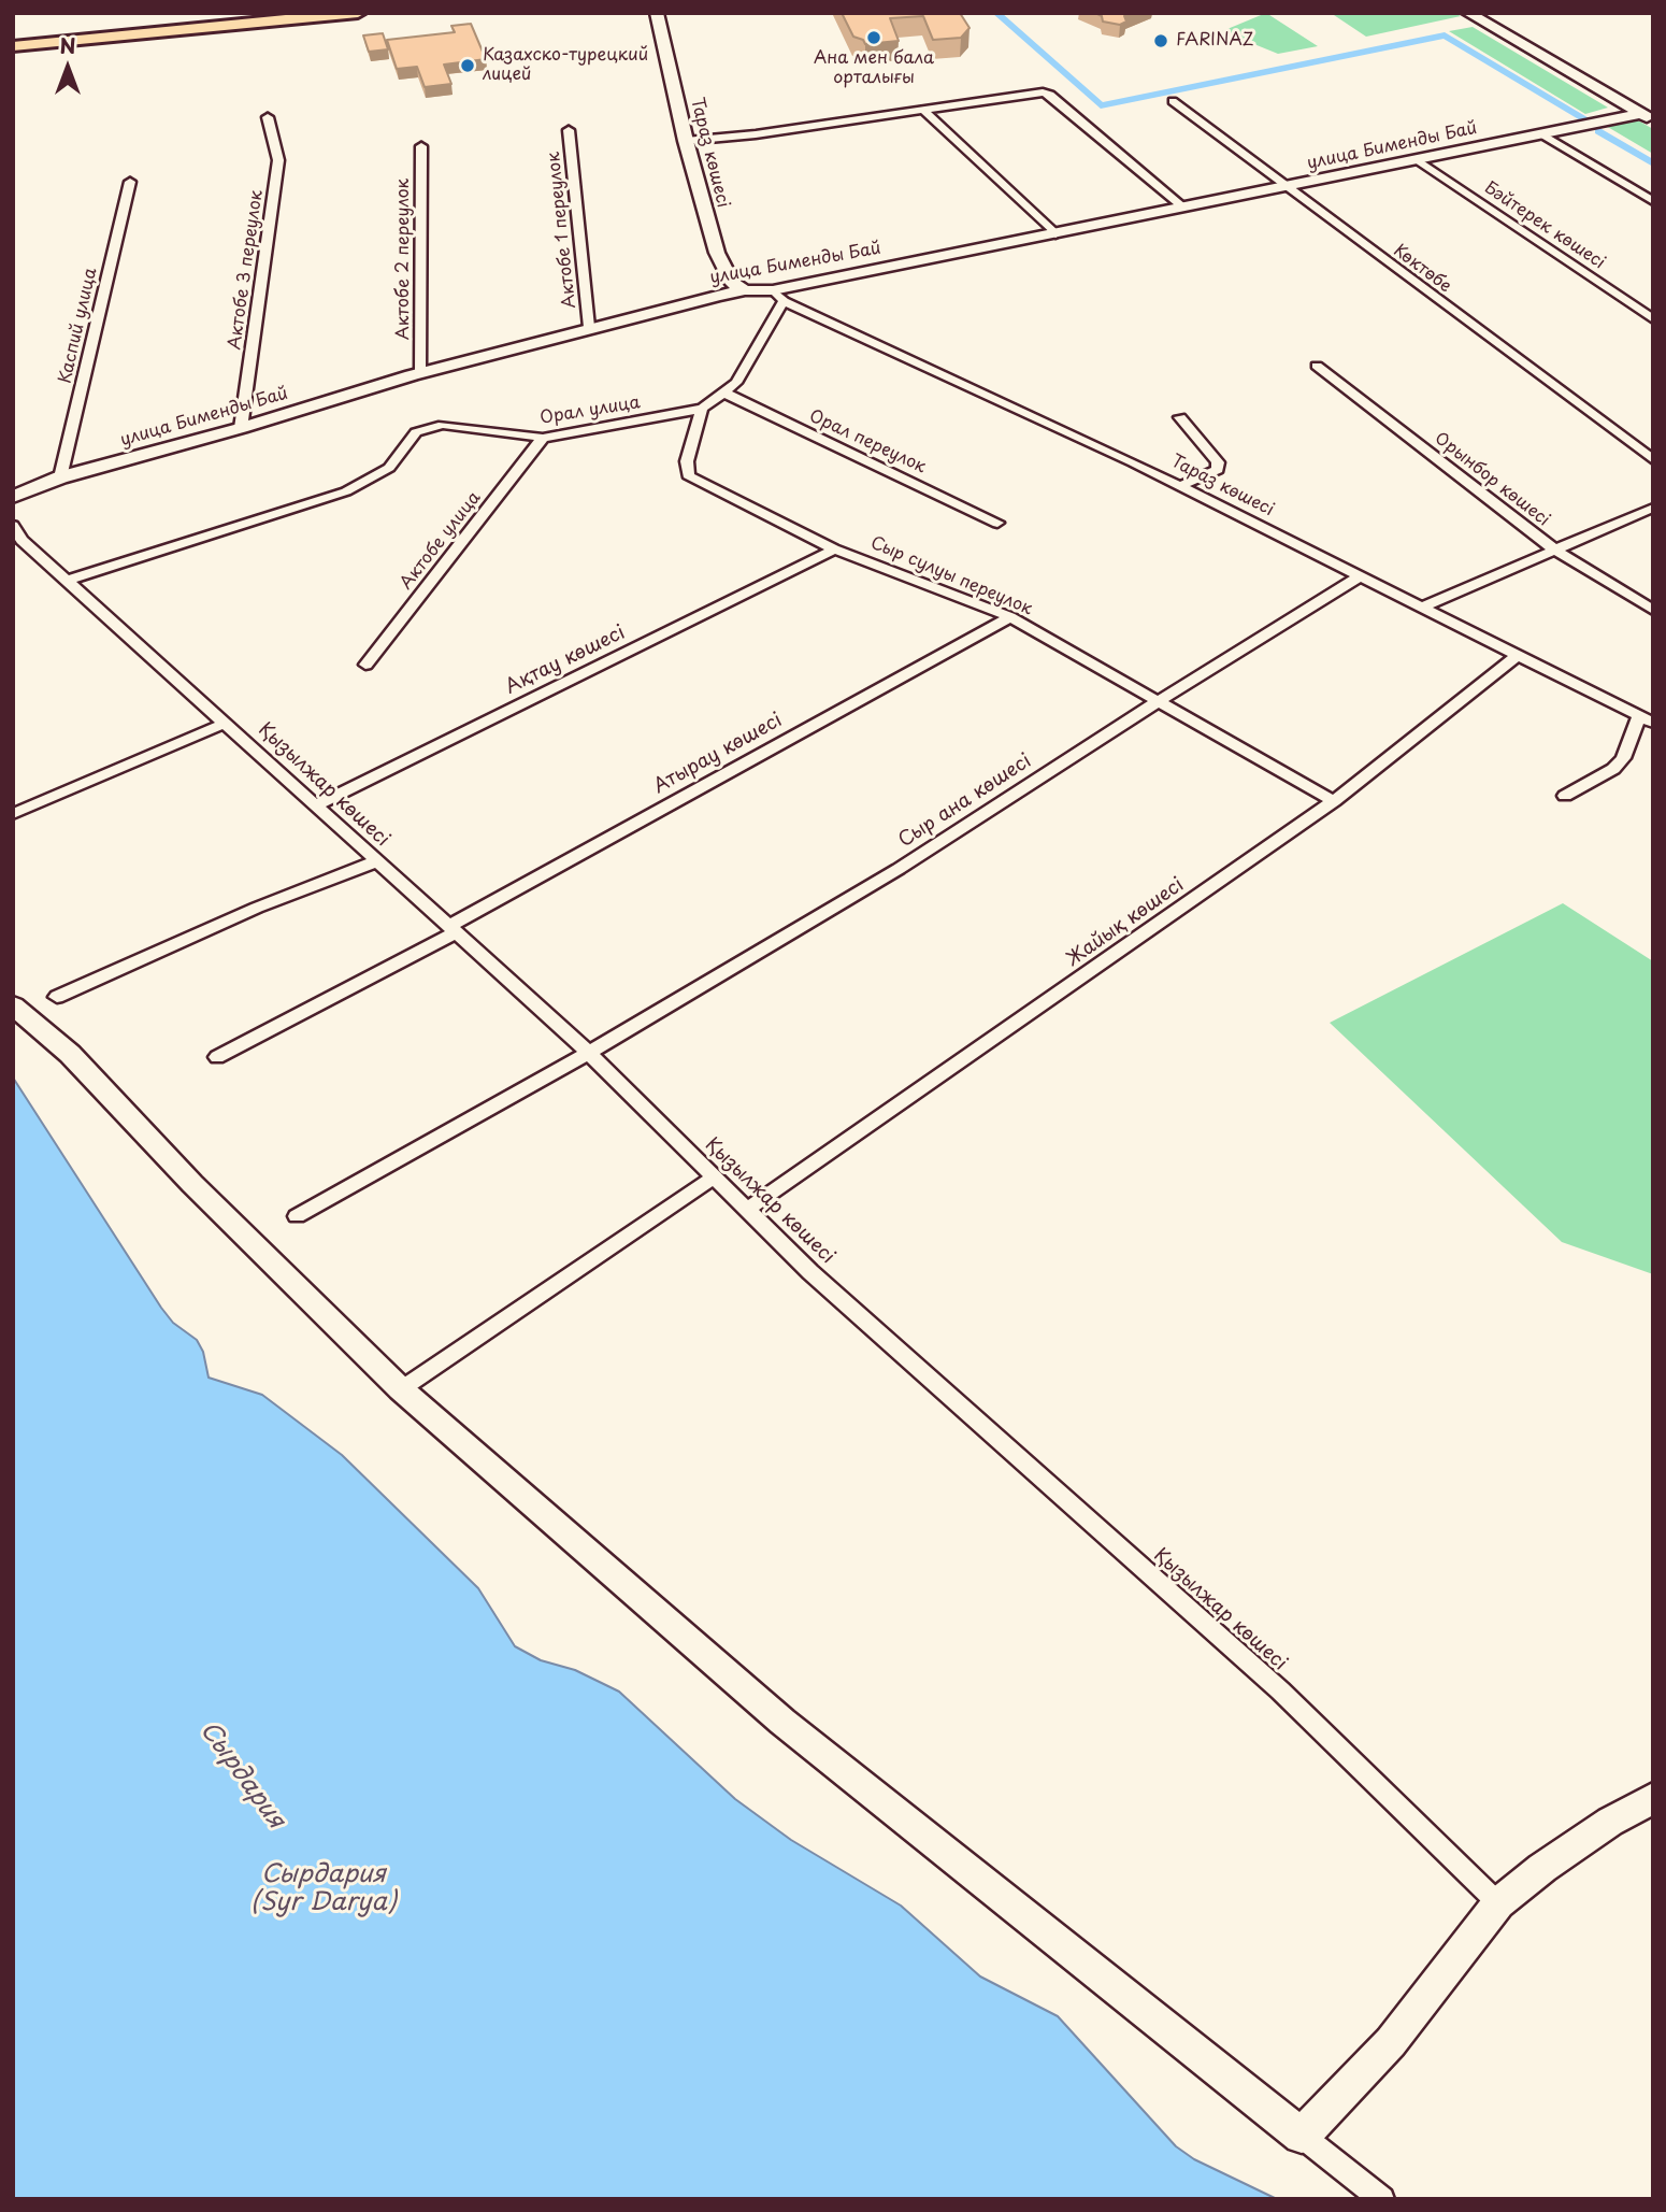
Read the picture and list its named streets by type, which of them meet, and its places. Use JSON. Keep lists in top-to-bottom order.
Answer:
{
  "streets": {
    "street": [
      "улица Бименды Бай",
      "Тараз көшесі",
      "Бәйтерек көшесі",
      "Актобе 1 переулок",
      "Актобе 2 переулок",
      "Көктөбе",
      "Актобе 3 переулок",
      "Каспий улица",
      "Орал улица",
      "Орал переулок",
      "Орынбор көшесі",
      "Актобе улица",
      "Сыр сулуы переулок",
      "Ақтау көшесі",
      "Атырау көшесі",
      "Қызылжар көшесі",
      "Сыр ана көшесі",
      "Жайық көшесі"
    ]
  },
  "crossings": [
    ["улица Бименды Бай", "Тараз көшесі"],
    ["улица Бименды Бай", "Бәйтерек көшесі"],
    ["улица Бименды Бай", "Актобе 1 переулок"],
    ["улица Бименды Бай", "Актобе 2 переулок"],
    ["улица Бименды Бай", "Көктөбе"],
    ["улица Бименды Бай", "Актобе 3 переулок"],
    ["улица Бименды Бай", "Каспий улица"],
    ["улица Бименды Бай", "Орал улица"],
    ["Тараз көшесі", "Орал улица"],
    ["Тараз көшесі", "Сыр ана көшесі"],
    ["Тараз көшесі", "Жайық көшесі"],
    ["Орал улица", "Орал переулок"],
    ["Орал улица", "Актобе улица"],
    ["Орал улица", "Сыр сулуы переулок"],
    ["Орал улица", "Қызылжар көшесі"],
    ["Сыр сулуы переулок", "Ақтау көшесі"],
    ["Сыр сулуы переулок", "Атырау көшесі"],
    ["Сыр сулуы переулок", "Сыр ана көшесі"],
    ["Сыр сулуы переулок", "Жайық көшесі"],
    ["Ақтау көшесі", "Қызылжар көшесі"],
    ["Атырау көшесі", "Қызылжар көшесі"],
    ["Қызылжар көшесі", "Сыр ана көшесі"],
    ["Қызылжар көшесі", "Жайық көшесі"]
  ],
  "water": ["Сырдария", "Сырдария (Syr Darya)"],
  "places": ["Ана мен бала орталығы", "FARINAZ", "Казахско-турецкий лицей"],
  "north": "top"
}
